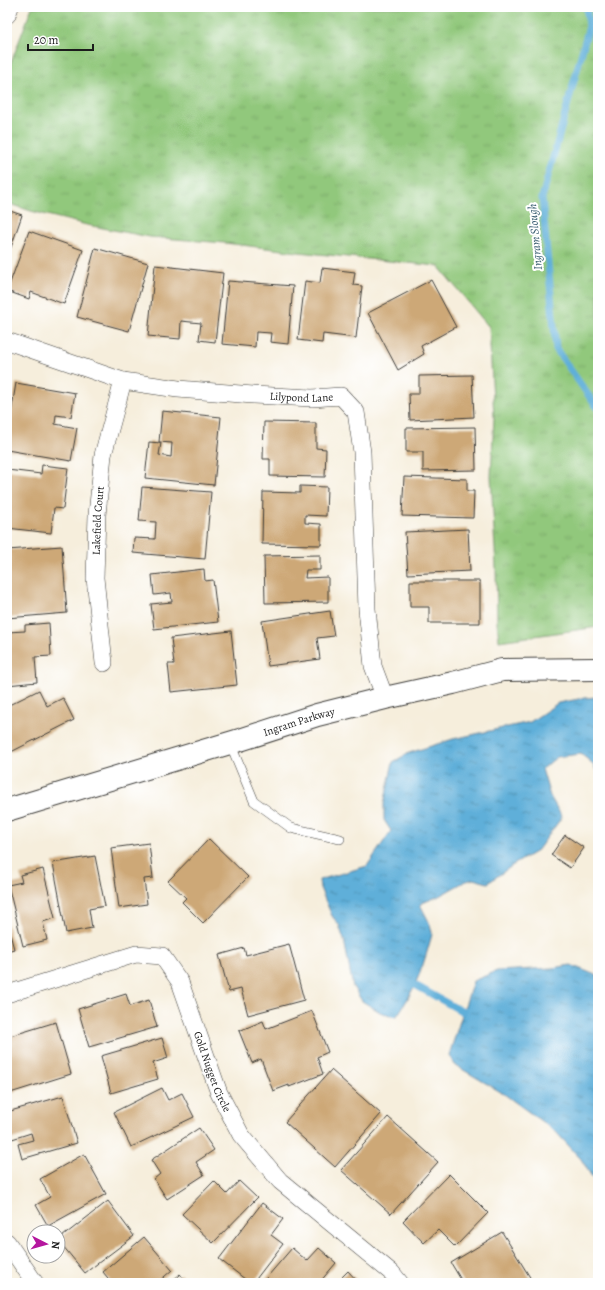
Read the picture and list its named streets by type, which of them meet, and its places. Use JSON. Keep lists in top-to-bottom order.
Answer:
{
  "streets": {
    "street": [
      "Lilypond Lane",
      "Lakefield Court",
      "Ingram Parkway",
      "Gold Nugget Circle"
    ]
  },
  "crossings": [
    ["Lilypond Lane", "Lakefield Court"],
    ["Lilypond Lane", "Ingram Parkway"]
  ],
  "water": ["Ingram Slough"],
  "scale_bar": "20 m",
  "north": "right"
}
